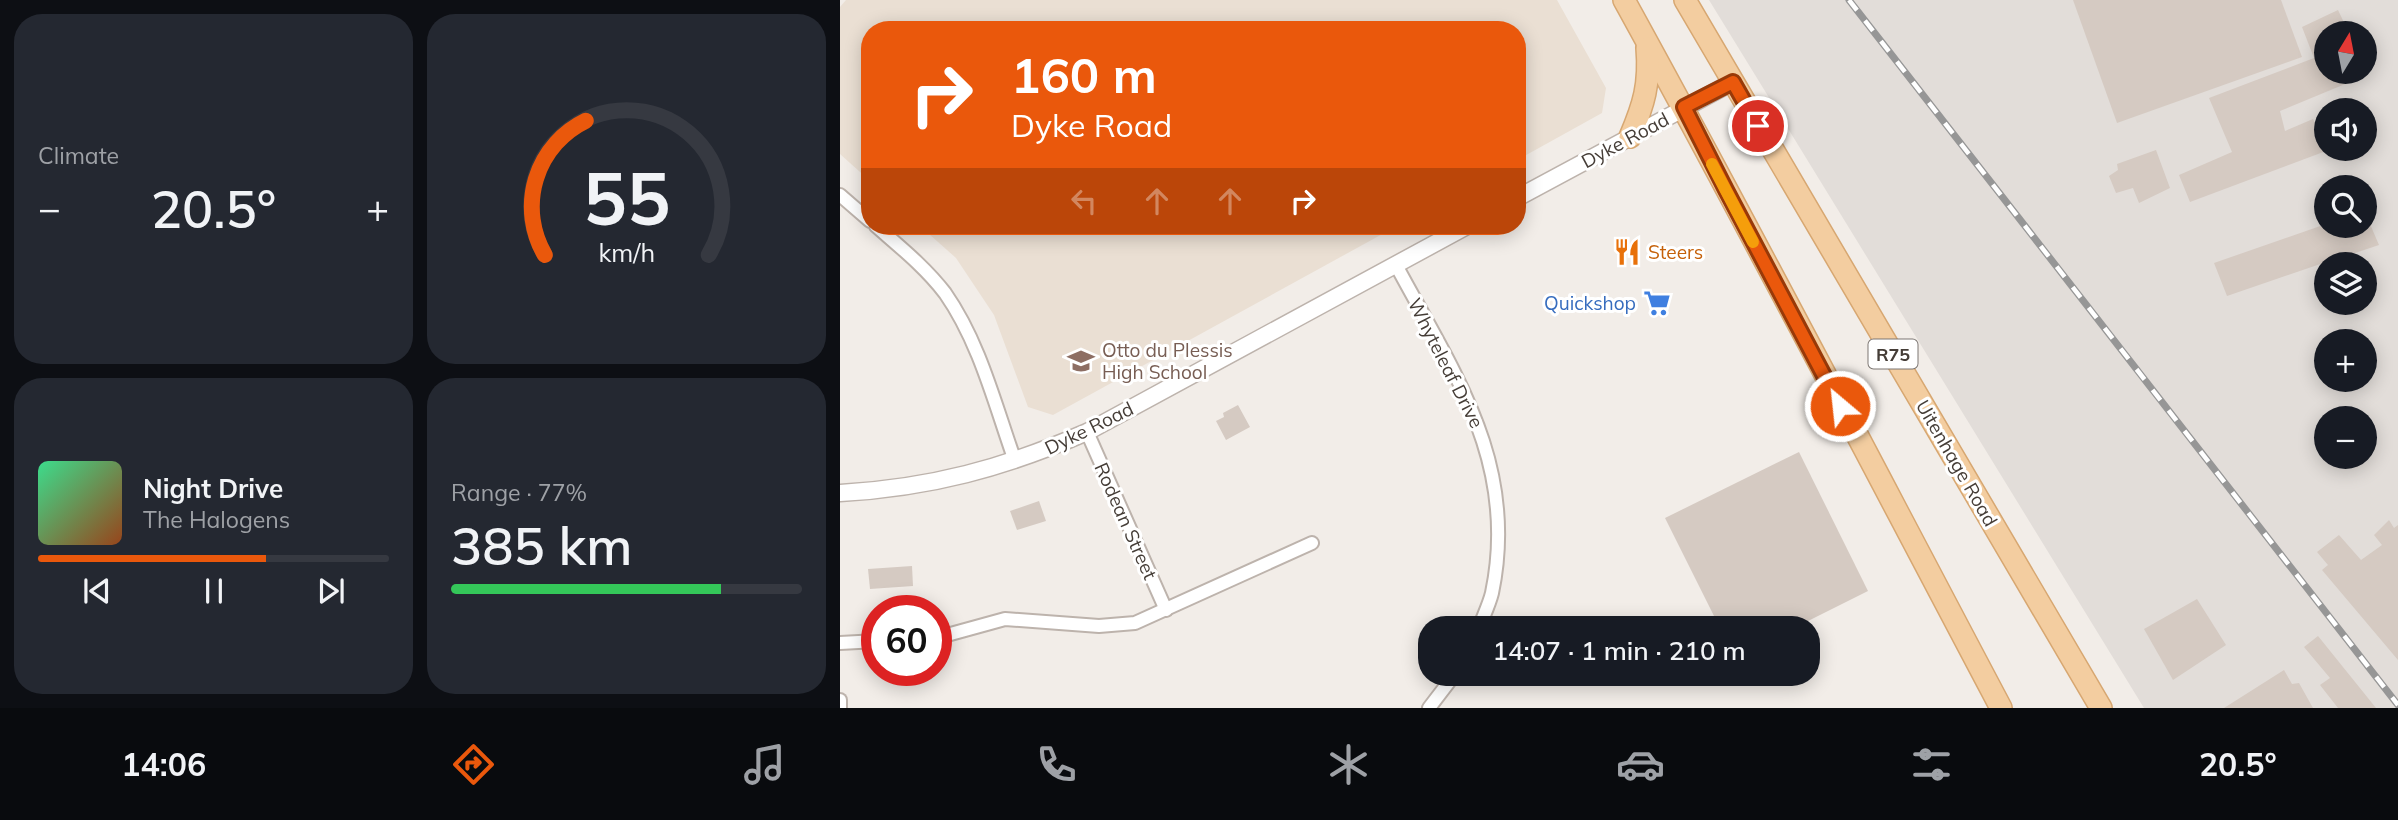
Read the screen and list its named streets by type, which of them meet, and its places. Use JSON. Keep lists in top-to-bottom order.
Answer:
{
  "streets": {
    "main road": ["R75", "Uitenhage Road"],
    "street": ["Dyke Road", "Whyteleaf Drive", "Rodean Street"]
  },
  "crossings": [
    ["Dyke Road", "Whyteleaf Drive"],
    ["Dyke Road", "Uitenhage Road"],
    ["Dyke Road", "Rodean Street"]
  ],
  "places": {
    "restaurant": ["Steers"],
    "supermarket": ["Quickshop"],
    "school or university": ["Otto du Plessis High School"]
  },
  "north": "top",
  "page": {
    "tile": [
      "Climate",
      ["Range · 77%", "385 km"]
    ],
    "map_buttons": ["+", "−"],
    "turn": ["160 m", "Dyke Road"],
    "heat": ["−", "20.5°", "+"],
    "song": ["Night Drive", "The Halogens"],
    "limit": "60",
    "trip": "14:07 · 1 min · 210 m",
    "tabs": ["14:06", "20.5°"],
    "gauge": ["55", "km/h"]
  }
}
